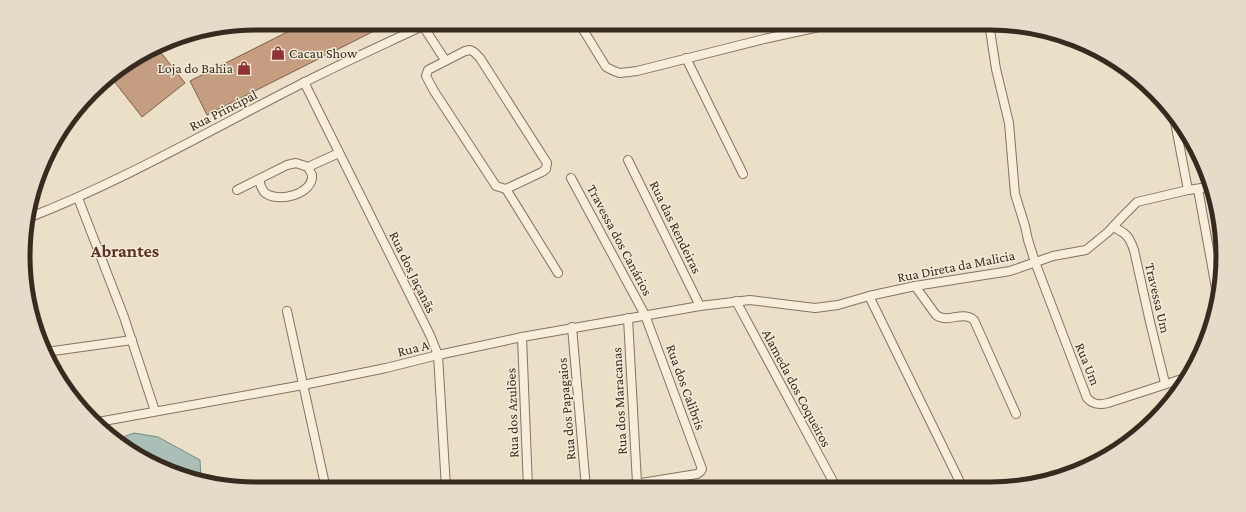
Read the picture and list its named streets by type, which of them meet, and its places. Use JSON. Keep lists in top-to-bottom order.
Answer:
{
  "streets": {
    "street": [
      "Rua Principal",
      "Rua das Rendeiras",
      "Travessa dos Canários",
      "Rua Direta da Malicia",
      "Rua dos Jaçanãs",
      "Travessa Um",
      "Rua A",
      "Rua Um",
      "Rua dos Calibris",
      "Alameda dos Coqueiros",
      "Rua dos Maracanas",
      "Rua dos Papagaios",
      "Rua dos Azulões"
    ]
  },
  "crossings": [
    ["Rua Principal", "Rua dos Jaçanãs"],
    ["Rua das Rendeiras", "Rua A"],
    ["Travessa dos Canários", "Rua A"],
    ["Travessa dos Canários", "Rua dos Calibris"],
    ["Rua Direta da Malicia", "Travessa Um"],
    ["Rua Direta da Malicia", "Rua A"],
    ["Rua Direta da Malicia", "Rua Um"],
    ["Rua Direta da Malicia", "Alameda dos Coqueiros"],
    ["Rua dos Jaçanãs", "Rua A"],
    ["Travessa Um", "Rua Um"],
    ["Rua A", "Rua dos Calibris"],
    ["Rua A", "Alameda dos Coqueiros"],
    ["Rua A", "Rua dos Maracanas"],
    ["Rua A", "Rua dos Papagaios"],
    ["Rua A", "Rua dos Azulões"]
  ],
  "districts": ["Abrantes"],
  "places": {
    "shop": ["Cacau Show", "Loja do Bahia"]
  }
}
